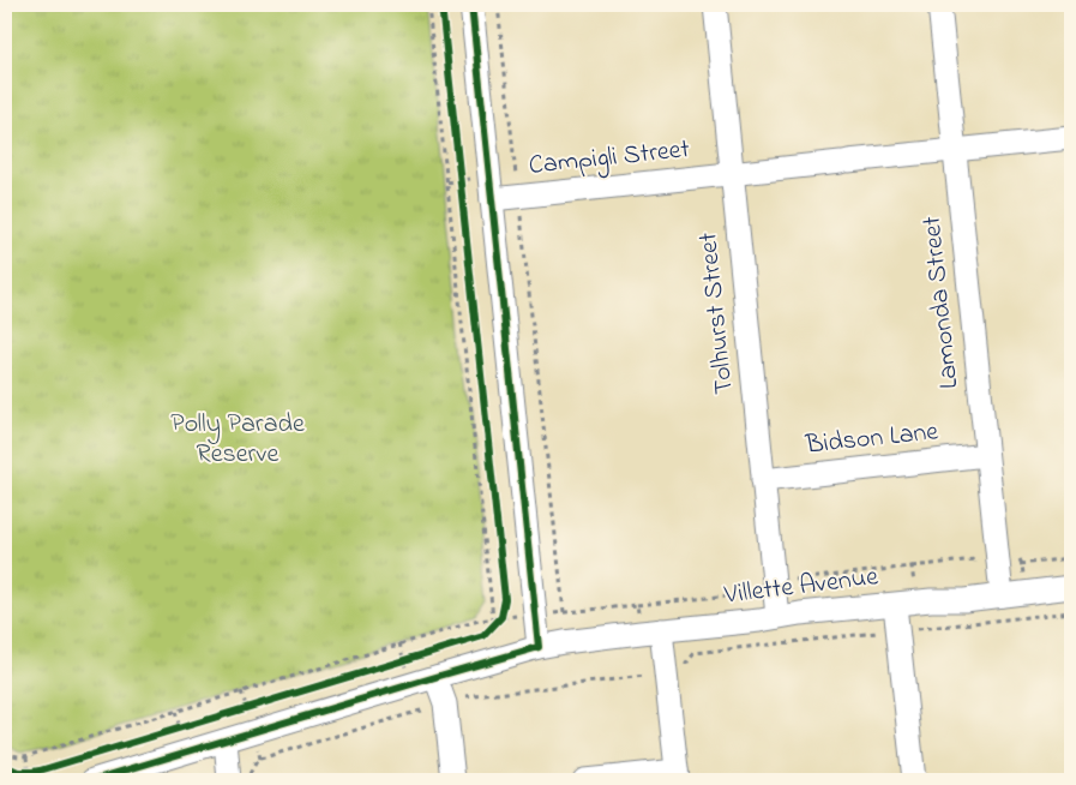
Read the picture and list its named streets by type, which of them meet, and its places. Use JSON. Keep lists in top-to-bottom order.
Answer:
{
  "streets": {
    "street": [
      "Campigli Street",
      "Lamonda Street",
      "Tolhurst Street",
      "Bidson Lane",
      "Villette Avenue"
    ]
  },
  "crossings": [
    ["Campigli Street", "Lamonda Street"],
    ["Campigli Street", "Tolhurst Street"],
    ["Lamonda Street", "Bidson Lane"],
    ["Lamonda Street", "Villette Avenue"],
    ["Tolhurst Street", "Bidson Lane"],
    ["Tolhurst Street", "Villette Avenue"]
  ],
  "parks": ["Polly Parade Reserve"]
}
